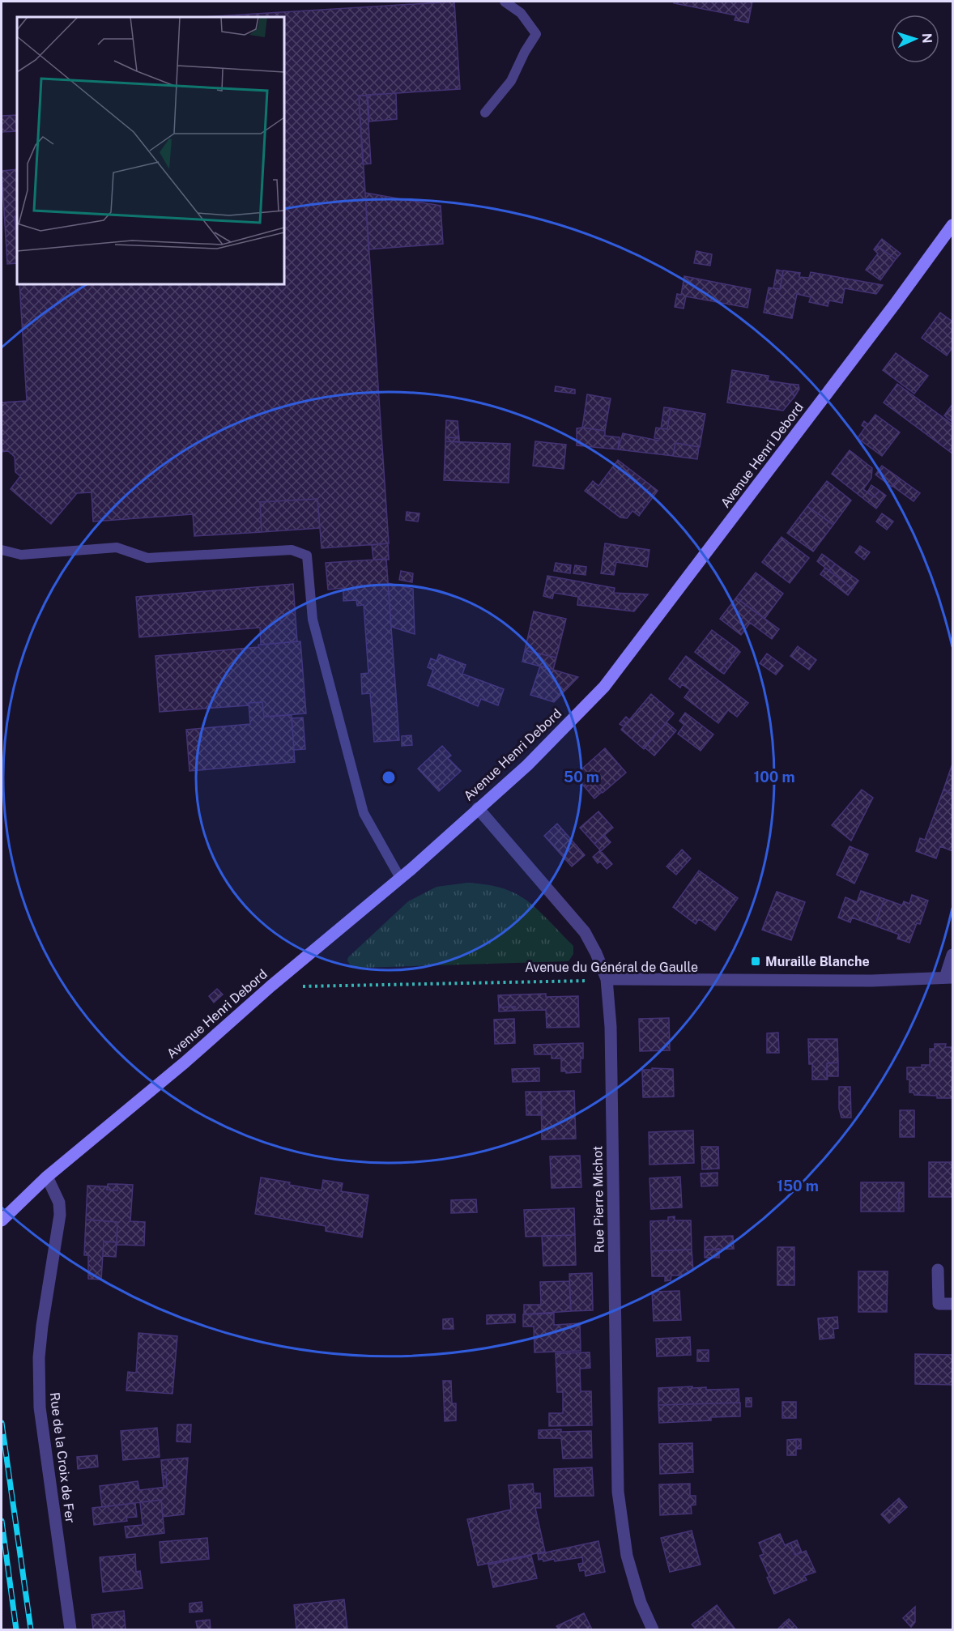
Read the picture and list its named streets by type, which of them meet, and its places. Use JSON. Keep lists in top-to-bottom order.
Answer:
{
  "streets": {
    "street": [
      "Avenue Henri Debord",
      "Avenue du Général de Gaulle",
      "Rue Pierre Michot",
      "Rue de la Croix de Fer"
    ]
  },
  "crossings": [
    ["Avenue Henri Debord", "Avenue du Général de Gaulle"],
    ["Avenue Henri Debord", "Rue Pierre Michot"],
    ["Avenue Henri Debord", "Rue de la Croix de Fer"],
    ["Avenue du Général de Gaulle", "Rue Pierre Michot"]
  ],
  "places": {
    "transit": ["Muraille Blanche"]
  },
  "north": "right",
  "rings": ["50 m", "100 m", "150 m"]
}
